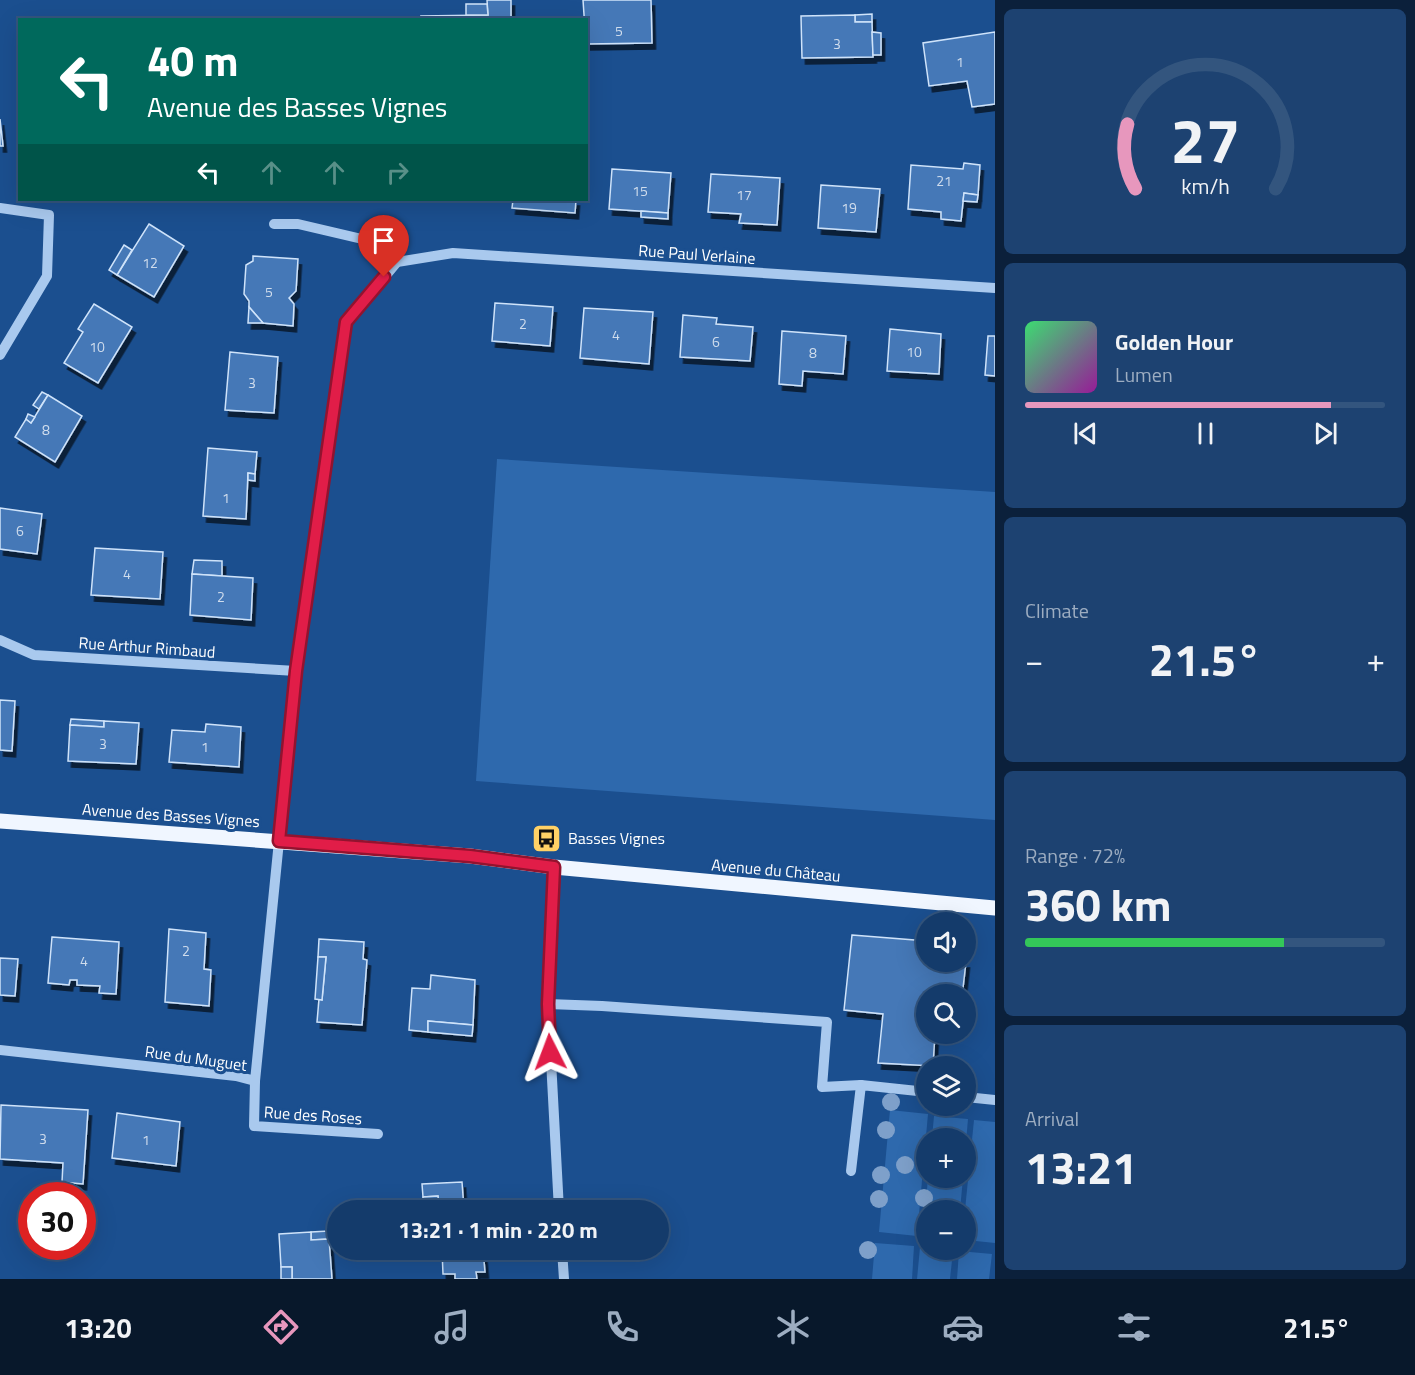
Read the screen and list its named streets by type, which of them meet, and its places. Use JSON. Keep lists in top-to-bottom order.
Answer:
{
  "streets": {
    "main road": ["Avenue des Basses Vignes", "Avenue du Château"],
    "street": [
      "Rue Paul Verlaine",
      "Rue Arthur Rimbaud",
      "Rue du Muguet",
      "Rue des Roses"
    ]
  },
  "crossings": [
    ["Avenue des Basses Vignes", "Avenue du Château"],
    ["Avenue des Basses Vignes", "Rue du Muguet"],
    ["Rue du Muguet", "Rue des Roses"]
  ],
  "places": {
    "bus stop": ["Basses Vignes"]
  },
  "house_numbers": [
    "5",
    "3",
    "1",
    "21",
    "15",
    "17",
    "19",
    "12",
    "5",
    "2",
    "4",
    "6",
    "10",
    "10",
    "8",
    "3",
    "8",
    "1",
    "6",
    "4",
    "2",
    "3",
    "1",
    "2",
    "4",
    "3",
    "1"
  ],
  "page": {
    "turn": ["40 m", "Avenue des Basses Vignes"],
    "song": ["Golden Hour", "Lumen"],
    "tile": [
      "Climate",
      ["Range · 72%", "360 km"],
      ["Arrival", "13:21"]
    ],
    "heat": ["−", "21.5°", "+"],
    "map_buttons": ["+", "−"],
    "limit": "30",
    "trip": "13:21 · 1 min · 220 m",
    "tabs": ["13:20", "21.5°"],
    "gauge": ["27", "km/h"]
  }
}
